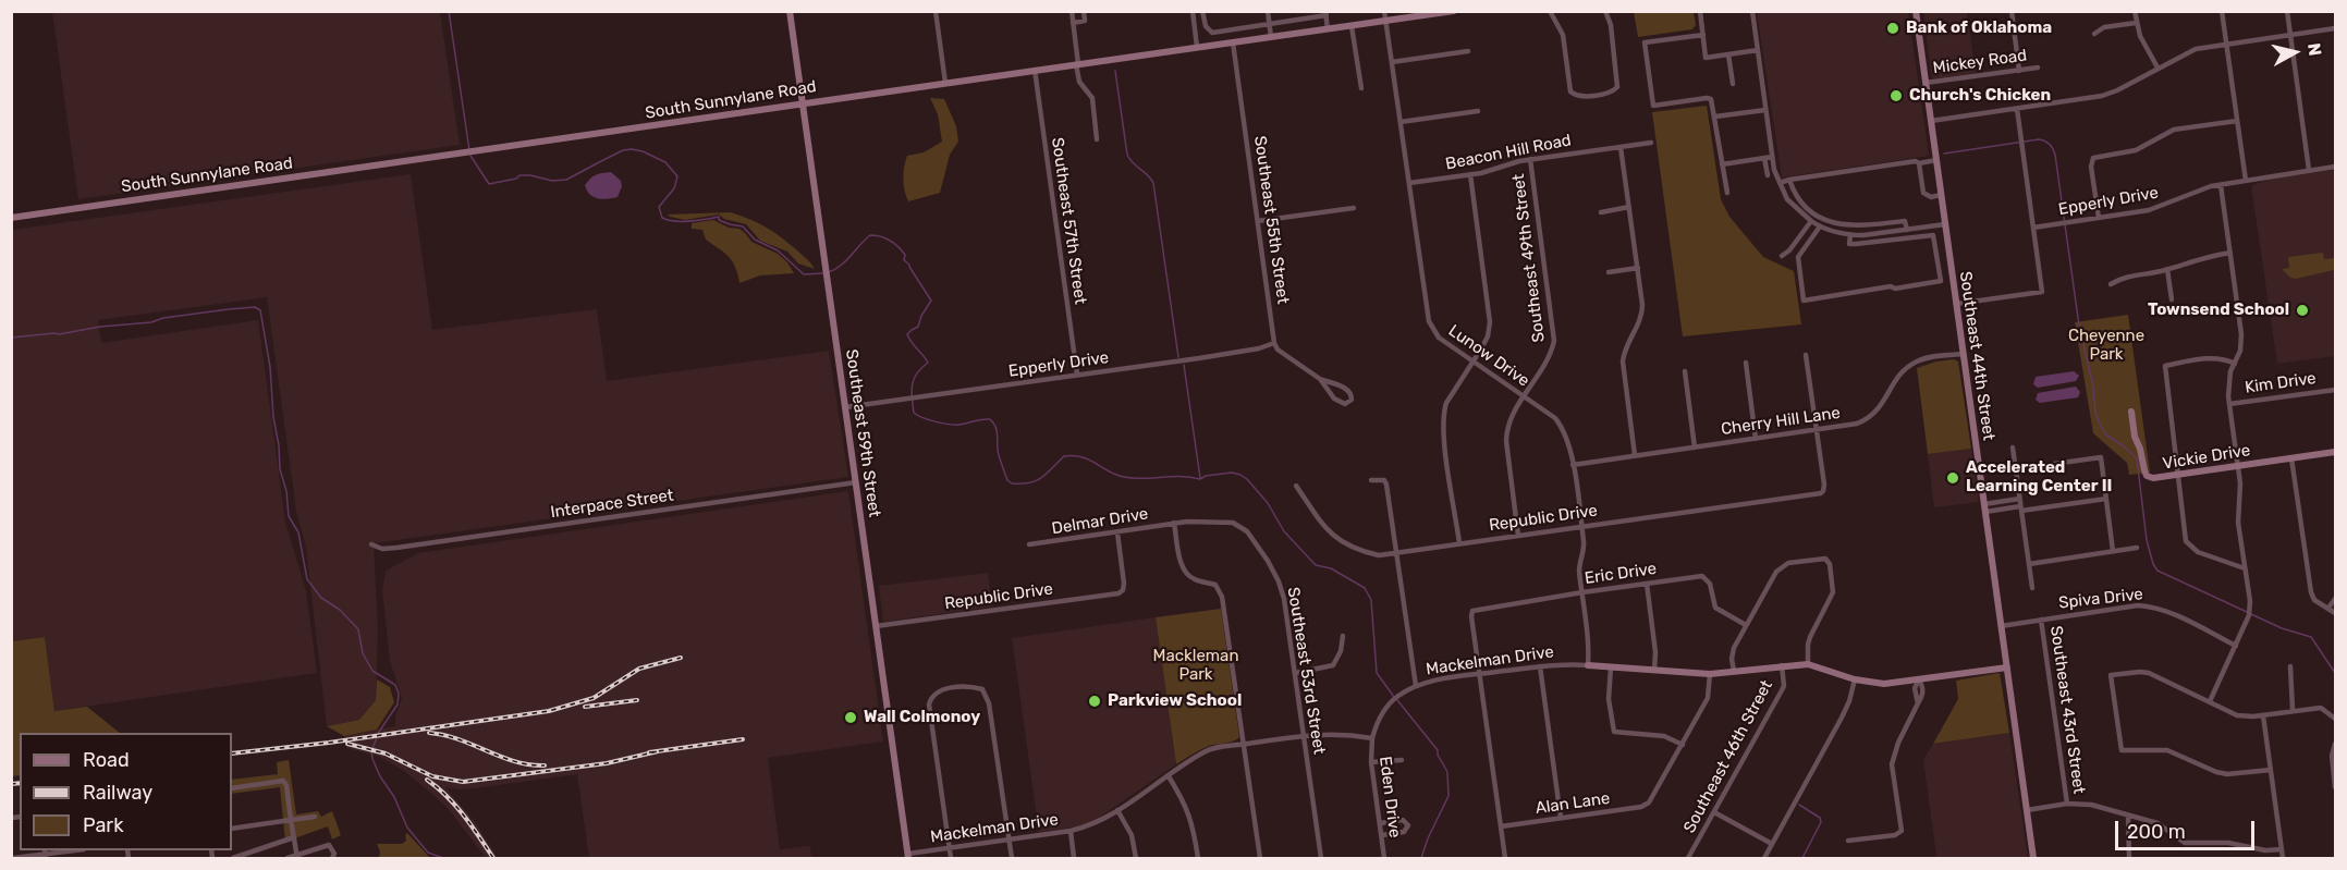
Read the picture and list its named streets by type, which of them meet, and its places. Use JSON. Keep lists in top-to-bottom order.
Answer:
{
  "streets": {
    "main road": [
      "South Sunnylane Road",
      "Southeast 44th Street",
      "Southeast 59th Street",
      "Vickie Drive",
      "Mackelman Drive"
    ],
    "street": [
      "Mickey Road",
      "Beacon Hill Road",
      "Epperly Drive",
      "Southeast 55th Street",
      "Southeast 57th Street",
      "Southeast 49th Street",
      "Lunow Drive",
      "Kim Drive",
      "Cherry Hill Lane",
      "Interpace Street",
      "Republic Drive",
      "Delmar Drive",
      "Eric Drive",
      "Spiva Drive",
      "Southeast 53rd Street",
      "Southeast 43rd Street",
      "Southeast 46th Street",
      "Eden Drive",
      "Alan Lane"
    ]
  },
  "crossings": [
    ["Mickey Road", "Southeast 44th Street"],
    ["South Sunnylane Road", "Southeast 55th Street"],
    ["South Sunnylane Road", "Southeast 57th Street"],
    ["South Sunnylane Road", "Lunow Drive"],
    ["South Sunnylane Road", "Southeast 59th Street"],
    ["Beacon Hill Road", "Southeast 49th Street"],
    ["Beacon Hill Road", "Lunow Drive"],
    ["Epperly Drive", "Southeast 55th Street"],
    ["Epperly Drive", "Southeast 57th Street"],
    ["Epperly Drive", "Southeast 59th Street"],
    ["Southeast 49th Street", "Lunow Drive"],
    ["Southeast 49th Street", "Republic Drive"],
    ["Lunow Drive", "Cherry Hill Lane"],
    ["Lunow Drive", "Republic Drive"],
    ["Lunow Drive", "Eric Drive"],
    ["Lunow Drive", "Mackelman Drive"],
    ["Southeast 44th Street", "Cherry Hill Lane"],
    ["Southeast 44th Street", "Spiva Drive"],
    ["Southeast 44th Street", "Mackelman Drive"],
    ["Kim Drive", "Vickie Drive"],
    ["Cherry Hill Lane", "Republic Drive"],
    ["Southeast 59th Street", "Interpace Street"],
    ["Southeast 59th Street", "Republic Drive"],
    ["Southeast 59th Street", "Mackelman Drive"],
    ["Republic Drive", "Delmar Drive"],
    ["Delmar Drive", "Southeast 53rd Street"],
    ["Eric Drive", "Mackelman Drive"],
    ["Spiva Drive", "Southeast 43rd Street"],
    ["Mackelman Drive", "Southeast 53rd Street"],
    ["Mackelman Drive", "Southeast 46th Street"],
    ["Mackelman Drive", "Eden Drive"]
  ],
  "parks": ["Cheyenne Park", "Mackleman Park"],
  "places": [
    "Bank of Oklahoma",
    "Church's Chicken",
    "Townsend School",
    "Accelerated Learning Center II",
    "Parkview School",
    "Wall Colmonoy"
  ],
  "legend": ["Road", "Railway", "Park"],
  "scale_bar": "200 m",
  "north": "right"
}
